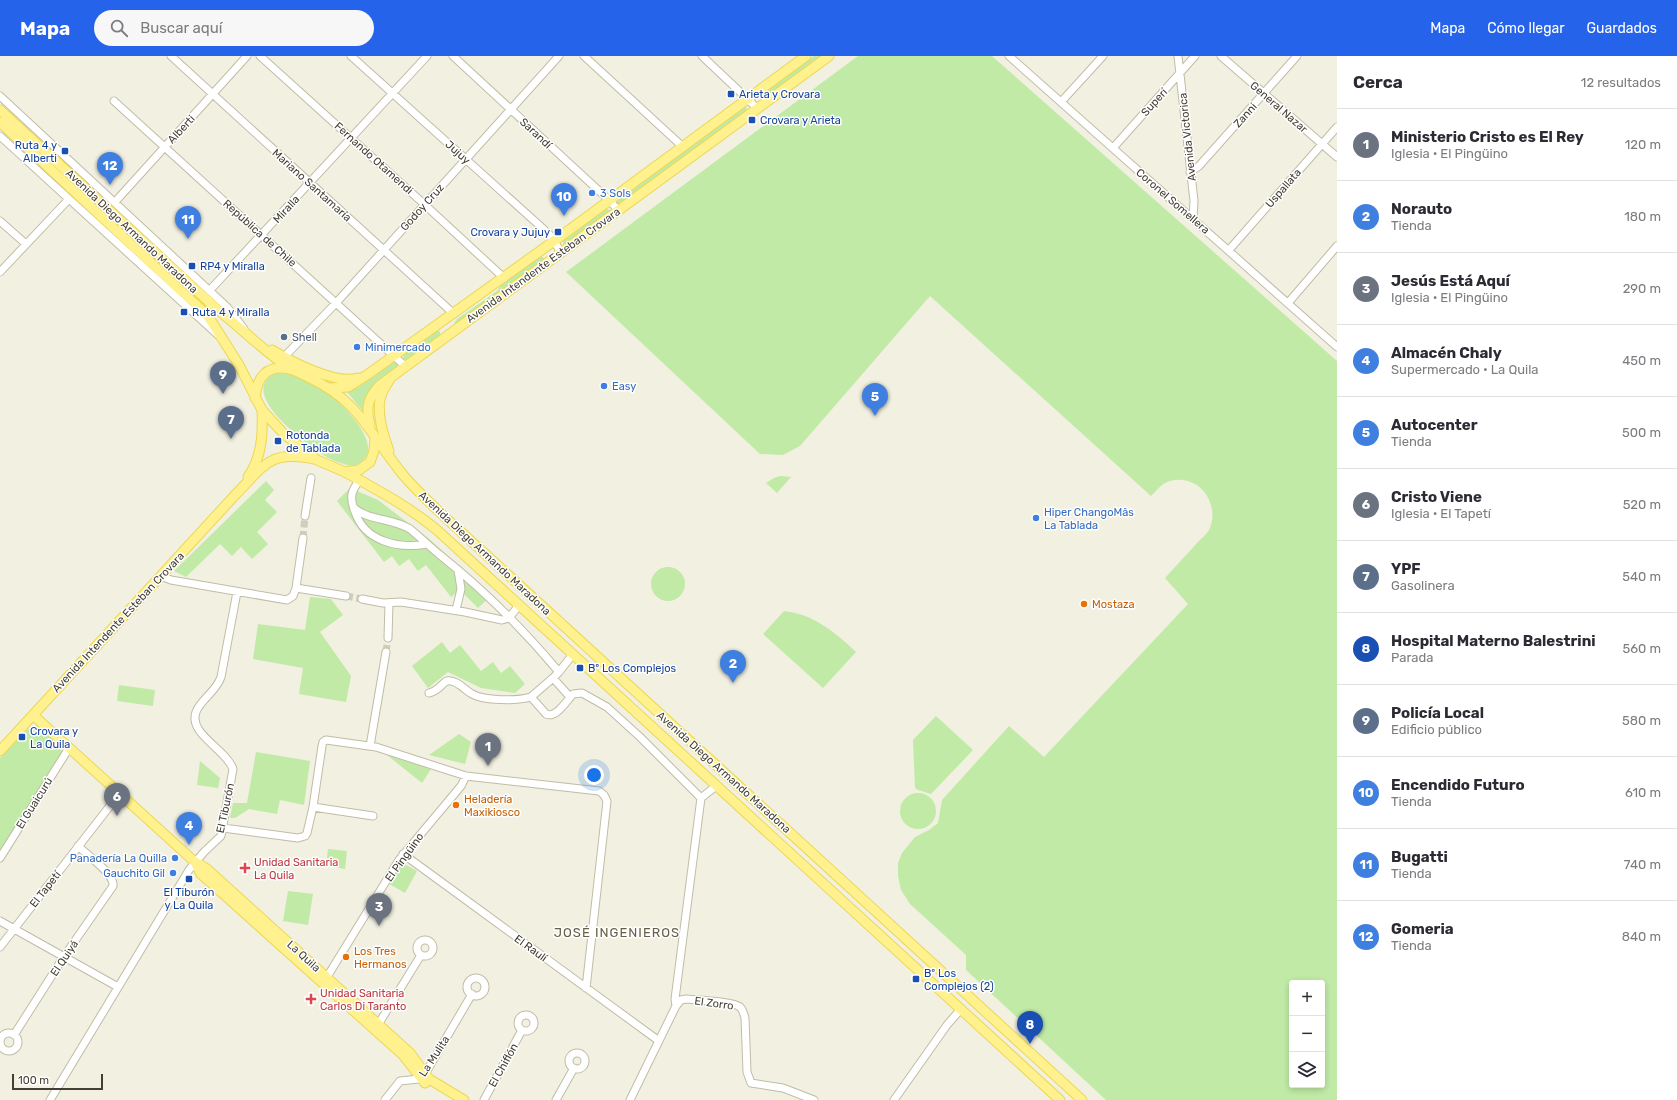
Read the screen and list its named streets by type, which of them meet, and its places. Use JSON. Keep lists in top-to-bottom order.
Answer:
{
  "streets": {
    "main road": ["Avenida Diego Armando Maradona", "Avenida Intendente Esteban Crovara", "La Quila"],
    "street": [
      "Superí",
      "General Nazar",
      "Zanni",
      "Alberti",
      "Sarandí",
      "Avenida Victorica",
      "Jujuy",
      "Fernando Otamendi",
      "Mariano Santamaría",
      "Uspallata",
      "Coronel Somellera",
      "Godoy Cruz",
      "Miralla",
      "República de Chile",
      "El Guaicurú",
      "El Tiburón",
      "El Pingüino",
      "El Tapetí",
      "El Raulí",
      "El Quiyá",
      "El Zorro",
      "La Mulita",
      "El Chiflón"
    ]
  },
  "crossings": [
    ["Superí", "Avenida Victorica"],
    ["Superí", "Coronel Somellera"],
    ["General Nazar", "Zanni"],
    ["General Nazar", "Uspallata"],
    ["Zanni", "Avenida Victorica"],
    ["Alberti", "Mariano Santamaría"],
    ["Alberti", "Avenida Diego Armando Maradona"],
    ["Alberti", "República de Chile"],
    ["Sarandí", "Godoy Cruz"],
    ["Sarandí", "Avenida Intendente Esteban Crovara"],
    ["Avenida Victorica", "Coronel Somellera"],
    ["Jujuy", "Godoy Cruz"],
    ["Jujuy", "Miralla"],
    ["Jujuy", "Avenida Intendente Esteban Crovara"],
    ["Fernando Otamendi", "Godoy Cruz"],
    ["Fernando Otamendi", "Miralla"],
    ["Fernando Otamendi", "Avenida Intendente Esteban Crovara"],
    ["Mariano Santamaría", "Godoy Cruz"],
    ["Mariano Santamaría", "Miralla"],
    ["Mariano Santamaría", "Avenida Intendente Esteban Crovara"],
    ["Uspallata", "Coronel Somellera"],
    ["Godoy Cruz", "República de Chile"],
    ["Miralla", "Avenida Diego Armando Maradona"],
    ["Miralla", "República de Chile"],
    ["República de Chile", "Avenida Intendente Esteban Crovara"],
    ["Avenida Intendente Esteban Crovara", "La Quila"],
    ["El Guaicurú", "La Quila"],
    ["El Tiburón", "La Quila"],
    ["El Pingüino", "El Raulí"],
    ["El Pingüino", "La Quila"],
    ["El Tapetí", "La Quila"],
    ["El Tapetí", "El Quiyá"],
    ["La Quila", "La Mulita"]
  ],
  "districts": ["JOSÉ INGENIEROS"],
  "places": {
    "transit": [
      "Arieta y Crovara",
      "Crovara y Arieta",
      "Ruta 4 y Alberti",
      "Crovara y Jujuy",
      "RP4 y Miralla",
      "Ruta 4 y Miralla",
      "Rotonda de Tablada",
      "Bº Los Complejos",
      "Crovara y La Quila",
      "El Tiburón y La Quila",
      "Bº Los Complejos (2)"
    ],
    "other": [
      "3 Sols",
      "Shell",
      "Minimercado",
      "Easy",
      "Hiper ChangoMâs La Tablada",
      "Mostaza",
      "Heladería Maxikiosco",
      "Panadería La Quilla",
      "Gauchito Gil",
      "Los Tres Hermanos"
    ],
    "health": ["Unidad Sanitaria La Quila", "Unidad Sanitaria Carlos Di Taranto"]
  },
  "scale_bar": "100 m",
  "page": {
    "header": "Mapa",
    "search": "Buscar aquí",
    "nav": ["Mapa", "Cómo llegar", "Guardados"],
    "heading": ["Cerca", "12 resultados"],
    "list": [
      {
        "mark": "1",
        "name": "Ministerio Cristo es El Rey",
        "note": "Iglesia · El Pingüino",
        "value": "120 m"
      },
      {
        "mark": "2",
        "name": "Norauto",
        "note": "Tienda",
        "value": "180 m"
      },
      {
        "mark": "3",
        "name": "Jesús Está Aquí",
        "note": "Iglesia · El Pingüino",
        "value": "290 m"
      },
      {
        "mark": "4",
        "name": "Almacén Chaly",
        "note": "Supermercado · La Quila",
        "value": "450 m"
      },
      {
        "mark": "5",
        "name": "Autocenter",
        "note": "Tienda",
        "value": "500 m"
      },
      {
        "mark": "6",
        "name": "Cristo Viene",
        "note": "Iglesia · El Tapetí",
        "value": "520 m"
      },
      {
        "mark": "7",
        "name": "YPF",
        "note": "Gasolinera",
        "value": "540 m"
      },
      {
        "mark": "8",
        "name": "Hospital Materno Balestrini",
        "note": "Parada",
        "value": "560 m"
      },
      {
        "mark": "9",
        "name": "Policía Local",
        "note": "Edificio público",
        "value": "580 m"
      },
      {
        "mark": "10",
        "name": "Encendido Futuro",
        "note": "Tienda",
        "value": "610 m"
      },
      {
        "mark": "11",
        "name": "Bugatti",
        "note": "Tienda",
        "value": "740 m"
      },
      {
        "mark": "12",
        "name": "Gomeria",
        "note": "Tienda",
        "value": "840 m"
      }
    ],
    "pins": [
      "12",
      "10",
      "11",
      "9",
      "5",
      "7",
      "2",
      "1",
      "6",
      "4",
      "3",
      "8"
    ],
    "map_buttons": ["+", "−"],
    "scale": "100 m"
  }
}
